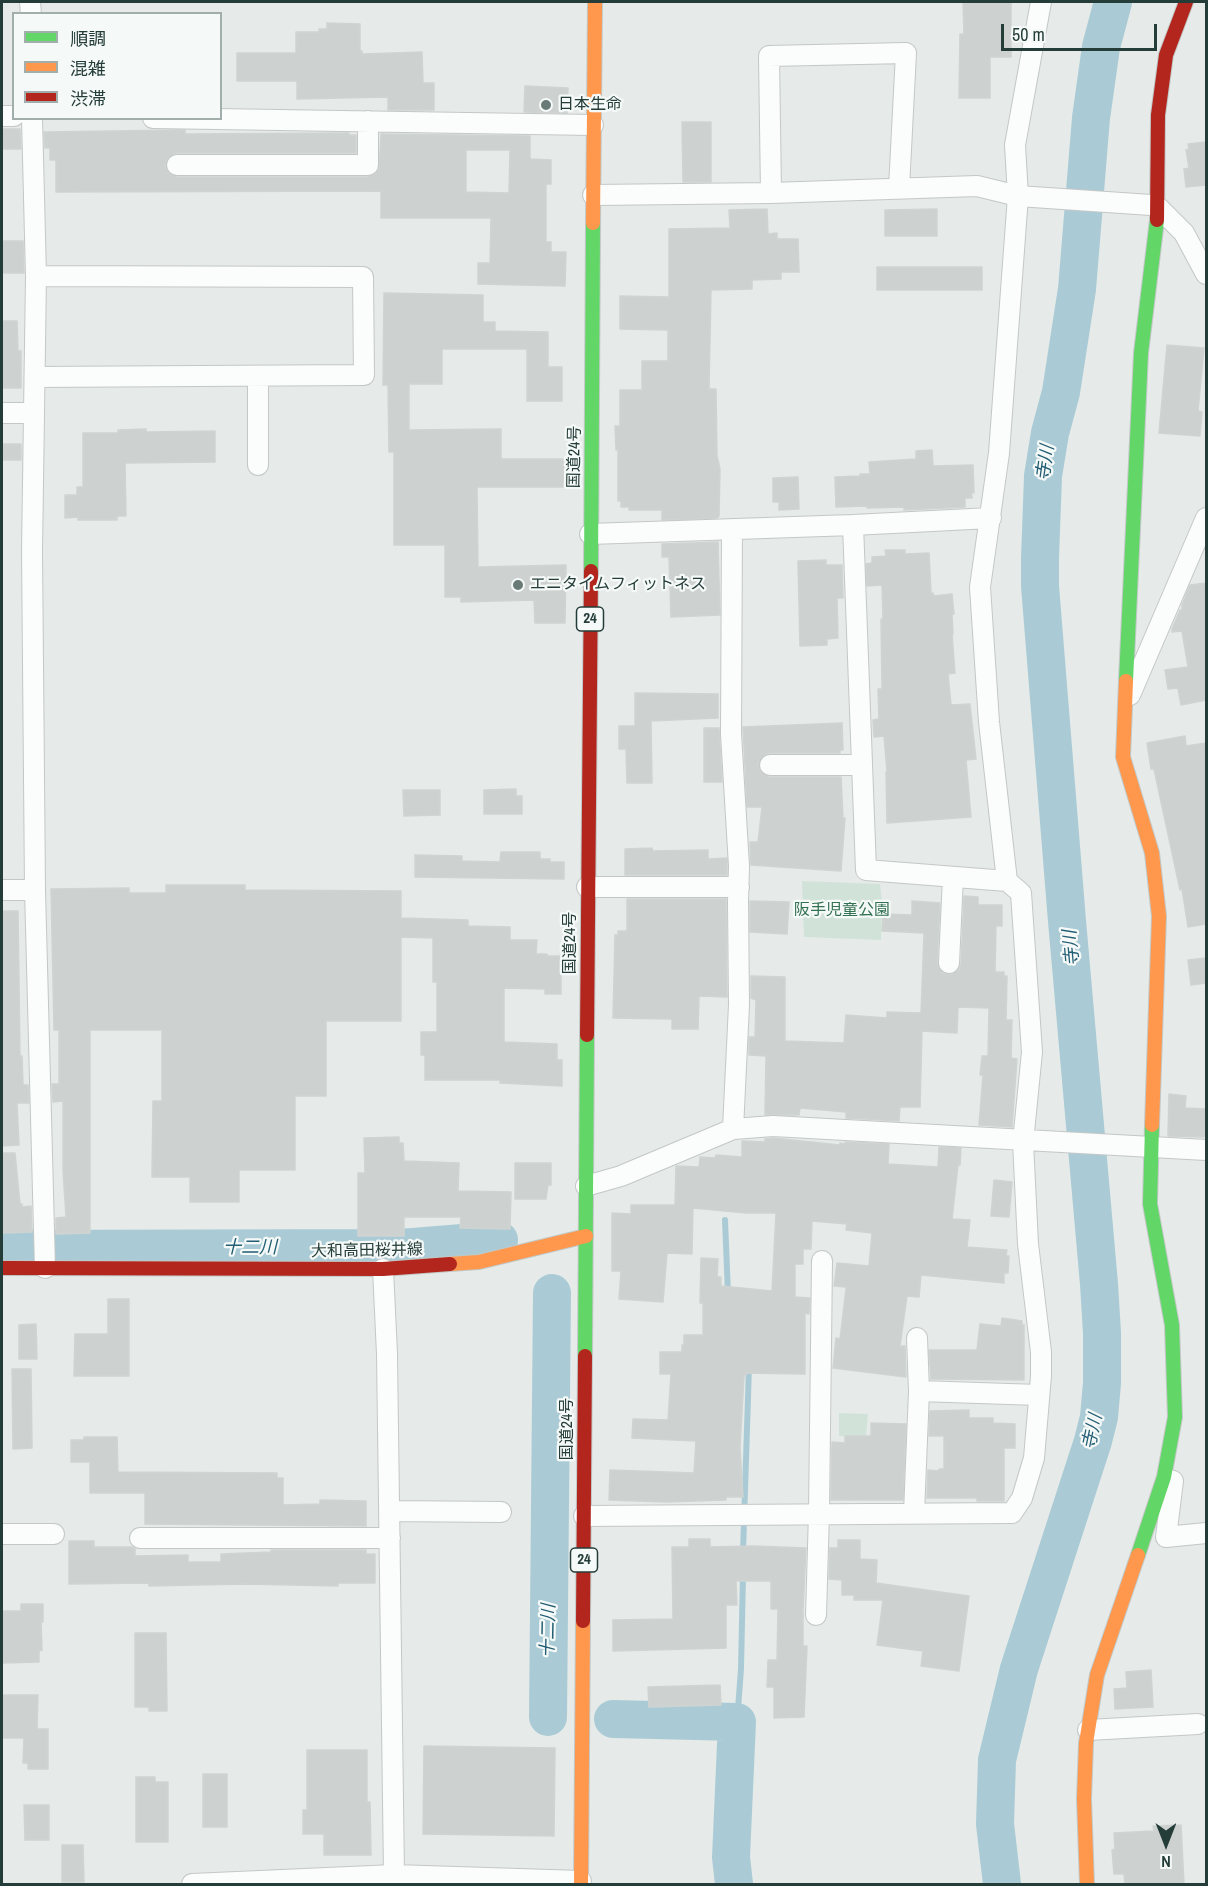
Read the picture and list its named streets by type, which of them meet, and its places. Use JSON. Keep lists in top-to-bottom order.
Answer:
{
  "streets": {
    "main road": ["国道24号", "24", "大和高田桜井線"]
  },
  "crossings": [
    ["国道24号", "大和高田桜井線"]
  ],
  "water": ["寺川", "十二川"],
  "parks": ["阪手児童公園"],
  "places": ["日本生命", "エニタイムフィットネス"],
  "legend": ["順調", "混雑", "渋滞"],
  "scale_bar": "50 m",
  "north": "bottom"
}
